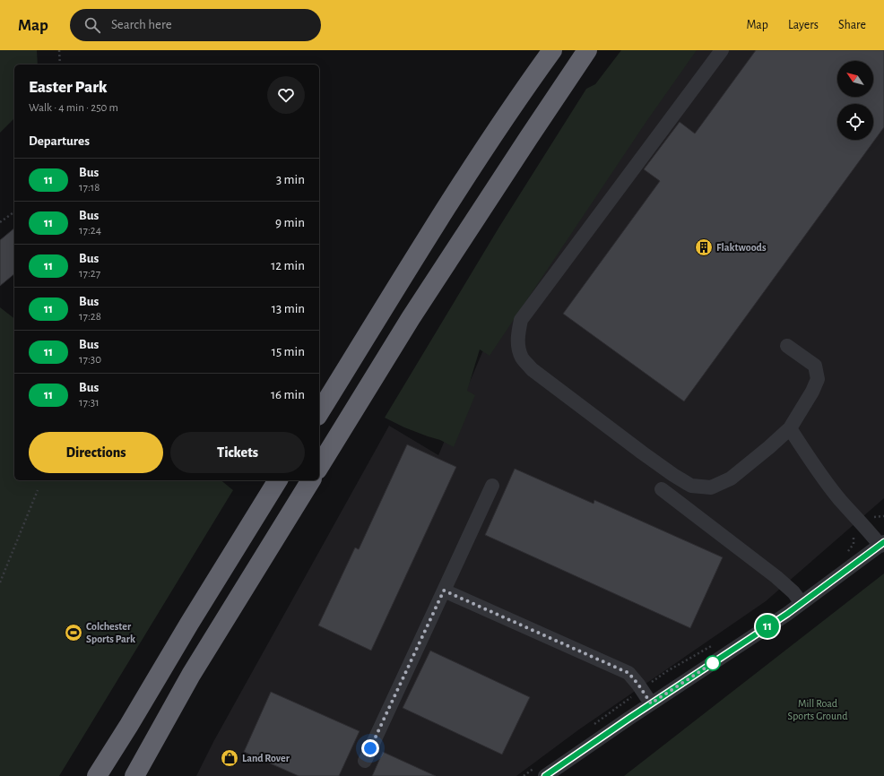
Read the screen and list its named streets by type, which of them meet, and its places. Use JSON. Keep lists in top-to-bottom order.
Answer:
{
  "parks": ["Mill Road Sports Ground"],
  "places": {
    "building": ["Flaktwoods"],
    "sports": ["Colchester Sports Park"],
    "shop": ["Land Rover"]
  },
  "lines": ["bus line 11"],
  "north": "top left",
  "page": {
    "header": "Map",
    "search": "Search here",
    "nav": ["Map", "Layers", "Share"],
    "on_map": "11",
    "heading": [
      ["Easter Park", "Walk · 4 min · 250 m"],
      "Departures"
    ],
    "list": [
      {
        "mark": "11",
        "name": "Bus",
        "note": "17:18",
        "value": "3 min"
      },
      {
        "mark": "11",
        "name": "Bus",
        "note": "17:24",
        "value": "9 min"
      },
      {
        "mark": "11",
        "name": "Bus",
        "note": "17:27",
        "value": "12 min"
      },
      {
        "mark": "11",
        "name": "Bus",
        "note": "17:28",
        "value": "13 min"
      },
      {
        "mark": "11",
        "name": "Bus",
        "note": "17:30",
        "value": "15 min"
      },
      {
        "mark": "11",
        "name": "Bus",
        "note": "17:31",
        "value": "16 min"
      }
    ],
    "buttons": ["Directions", "Tickets"]
  }
}
